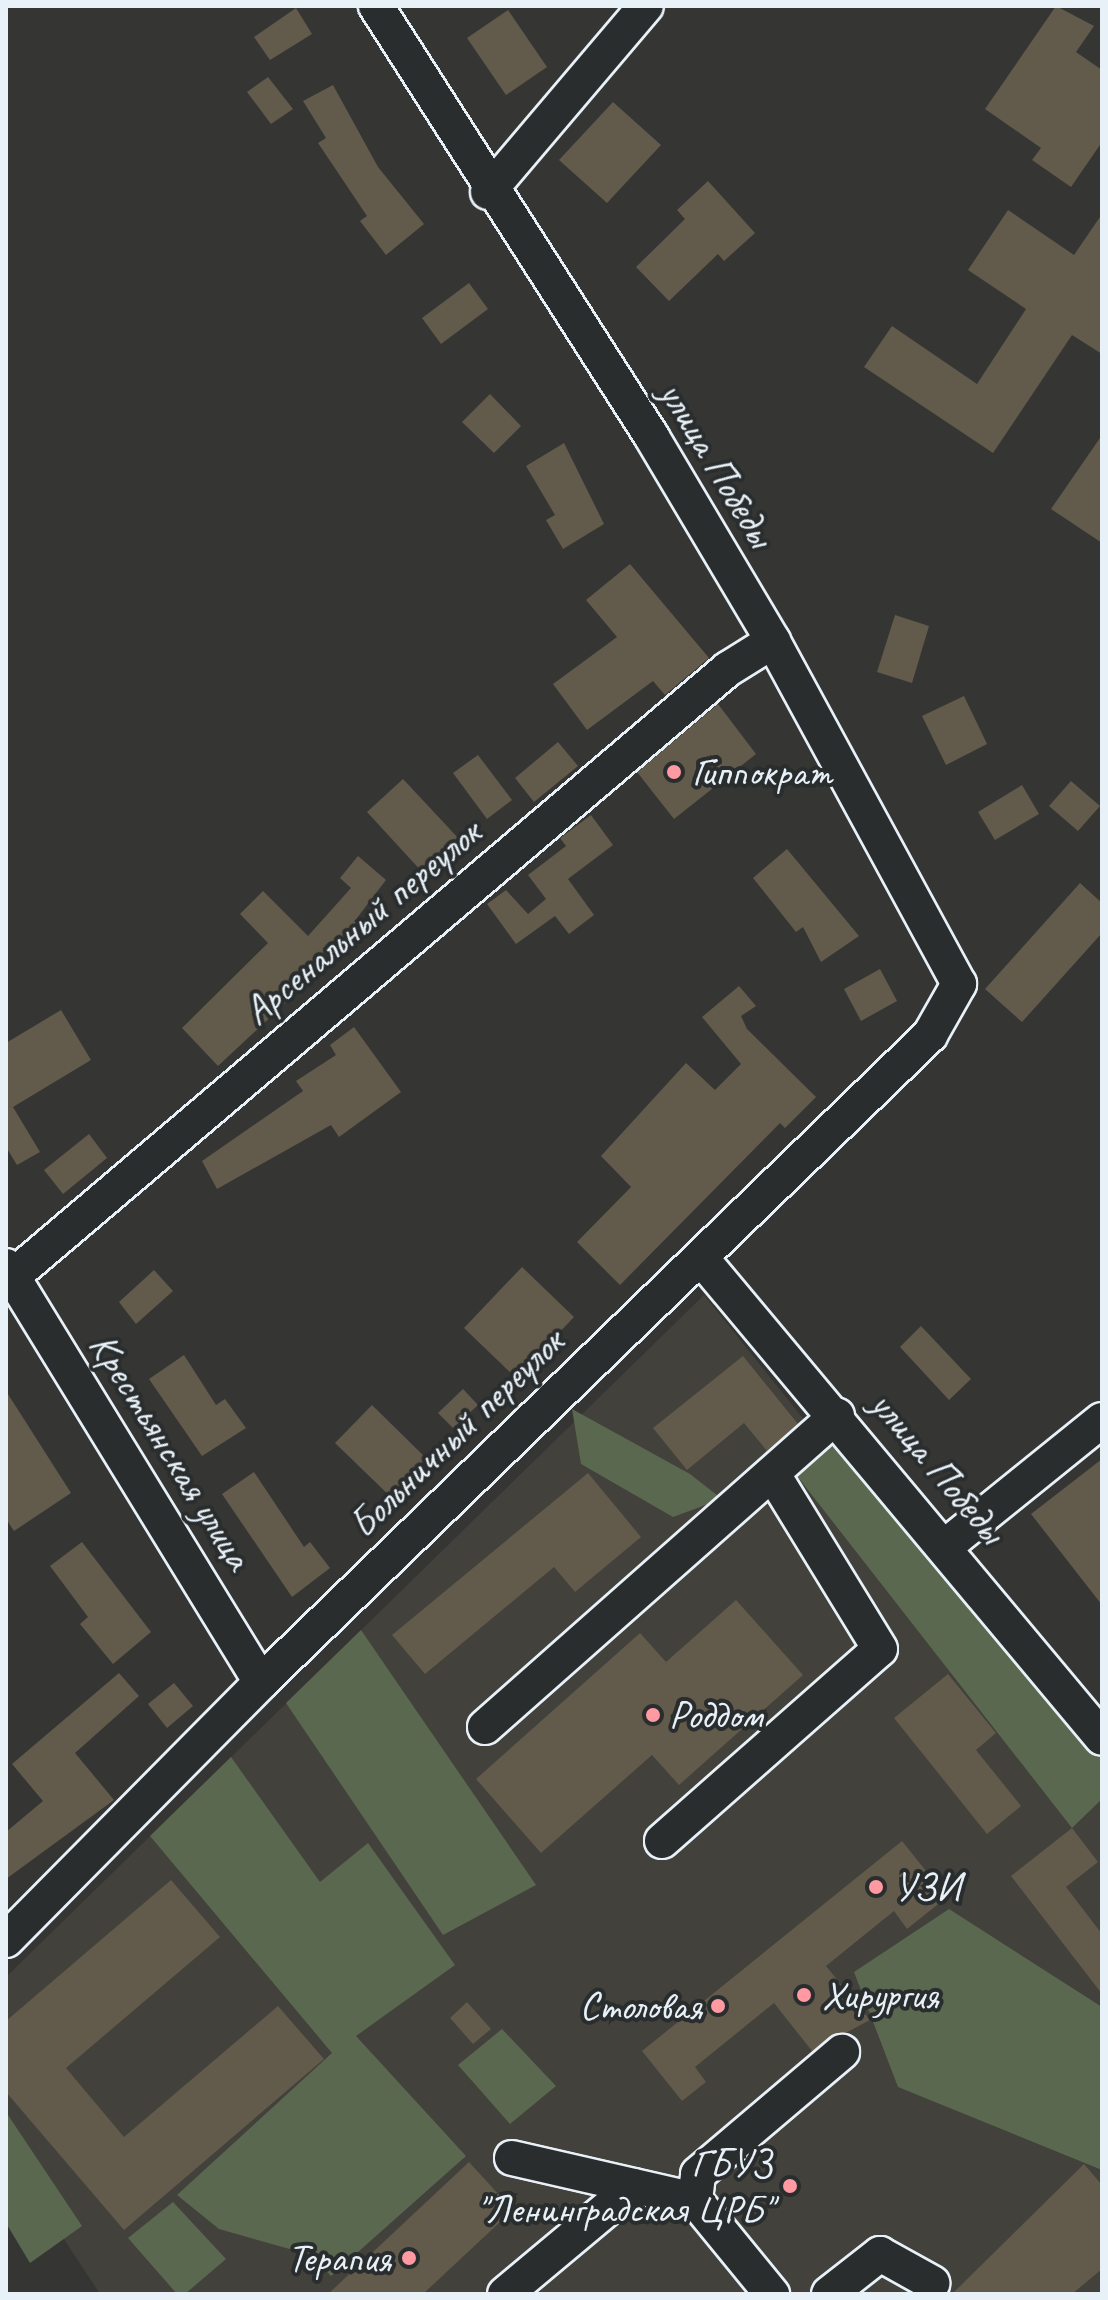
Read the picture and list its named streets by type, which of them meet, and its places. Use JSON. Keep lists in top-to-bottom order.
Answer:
{
  "streets": {
    "street": [
      "улица Победы",
      "Арсенальный переулок",
      "Больничный переулок",
      "Крестьянская улица"
    ]
  },
  "crossings": [
    ["улица Победы", "Арсенальный переулок"],
    ["улица Победы", "Больничный переулок"],
    ["Арсенальный переулок", "Крестьянская улица"],
    ["Больничный переулок", "Крестьянская улица"]
  ],
  "places": [
    "Гиппократ",
    "Роддом",
    "УЗИ",
    "Хирургия",
    "Столовая",
    "ГБУЗ \"Ленинградская ЦРБ\"",
    "Терапия"
  ]
}
